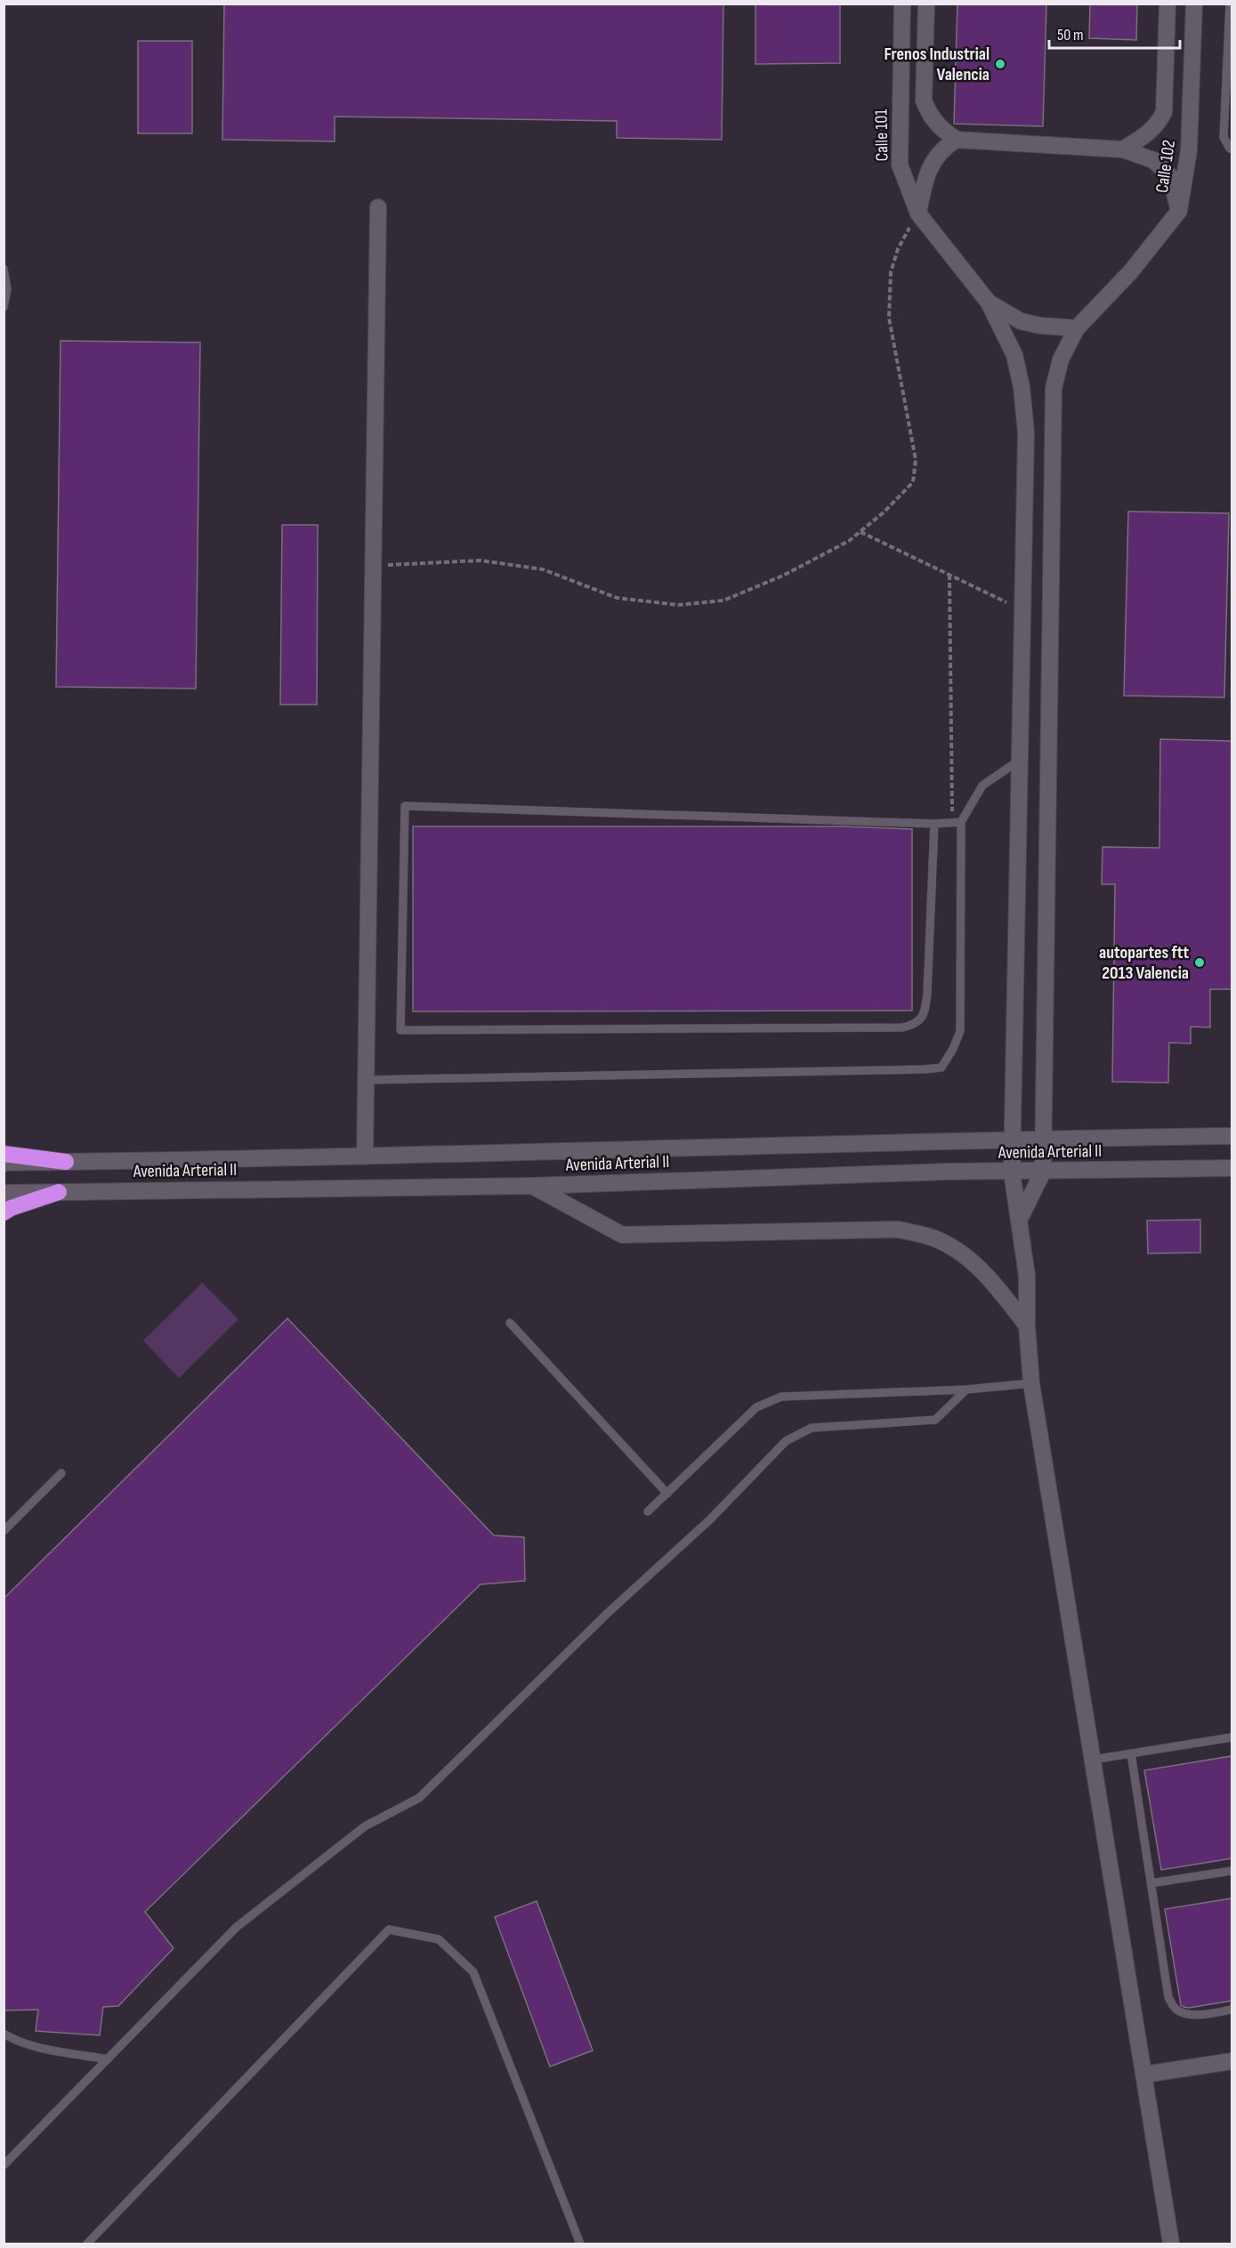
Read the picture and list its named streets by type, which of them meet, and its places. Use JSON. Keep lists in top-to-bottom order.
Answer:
{
  "streets": {
    "street": ["Calle 101", "Calle 102", "Avenida Arterial II"]
  },
  "crossings": [
    ["Calle 102", "Avenida Arterial II"]
  ],
  "places": ["Frenos Industrial Valencia", "autopartes ftt 2013 Valencia"],
  "scale_bar": "50 m"
}
